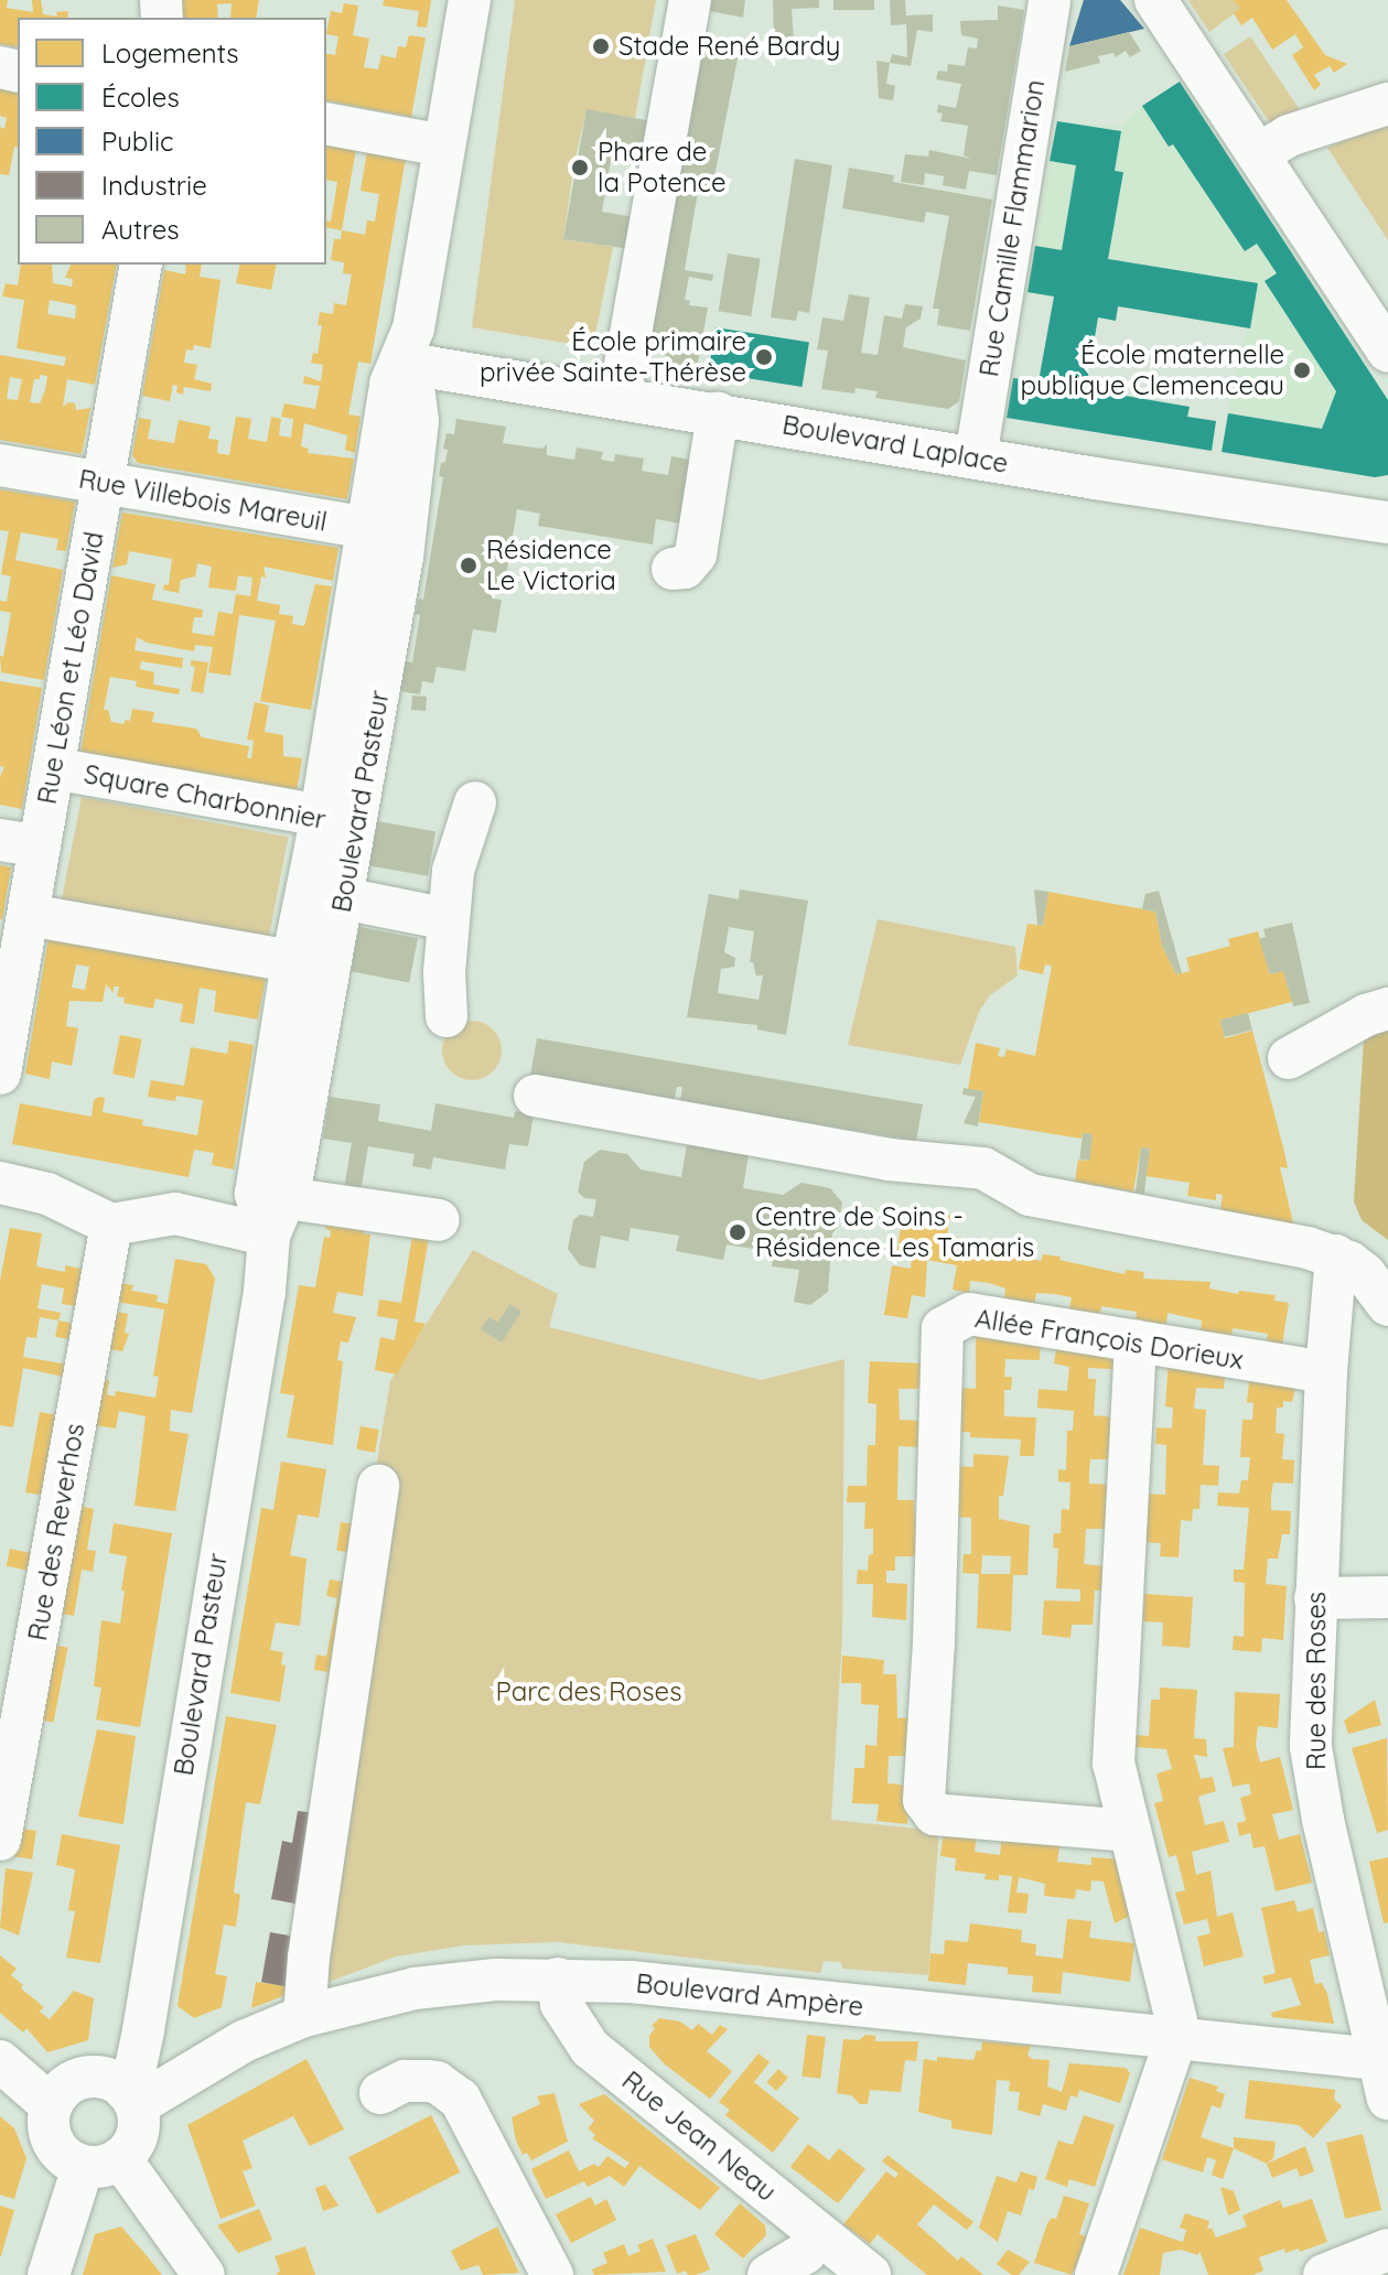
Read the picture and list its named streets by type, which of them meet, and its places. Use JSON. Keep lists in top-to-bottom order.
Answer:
{
  "streets": {
    "street": [
      "Rue Camille Flammarion",
      "Boulevard Laplace",
      "Rue Villebois Mareuil",
      "Rue Léon et Léo David",
      "Square Charbonnier",
      "Boulevard Pasteur",
      "Allée François Dorieux",
      "Rue des Reverhos",
      "Rue des Roses",
      "Boulevard Ampère",
      "Rue Jean Neau"
    ]
  },
  "crossings": [
    ["Rue Camille Flammarion", "Boulevard Laplace"],
    ["Boulevard Laplace", "Boulevard Pasteur"],
    ["Rue Villebois Mareuil", "Rue Léon et Léo David"],
    ["Rue Villebois Mareuil", "Boulevard Pasteur"],
    ["Rue Léon et Léo David", "Square Charbonnier"],
    ["Square Charbonnier", "Boulevard Pasteur"],
    ["Boulevard Pasteur", "Boulevard Ampère"],
    ["Allée François Dorieux", "Rue des Roses"],
    ["Rue des Roses", "Boulevard Ampère"],
    ["Boulevard Ampère", "Rue Jean Neau"]
  ],
  "parks": ["Parc des Roses"],
  "places": [
    "Stade René Bardy",
    "Phare de la Potence",
    "École primaire privée Sainte-Thérèse",
    "École maternelle publique Clemenceau",
    "Résidence Le Victoria",
    "Centre de Soins - Résidence Les Tamaris"
  ],
  "legend": [
    "Logements",
    "Écoles",
    "Public",
    "Industrie",
    "Autres"
  ]
}
